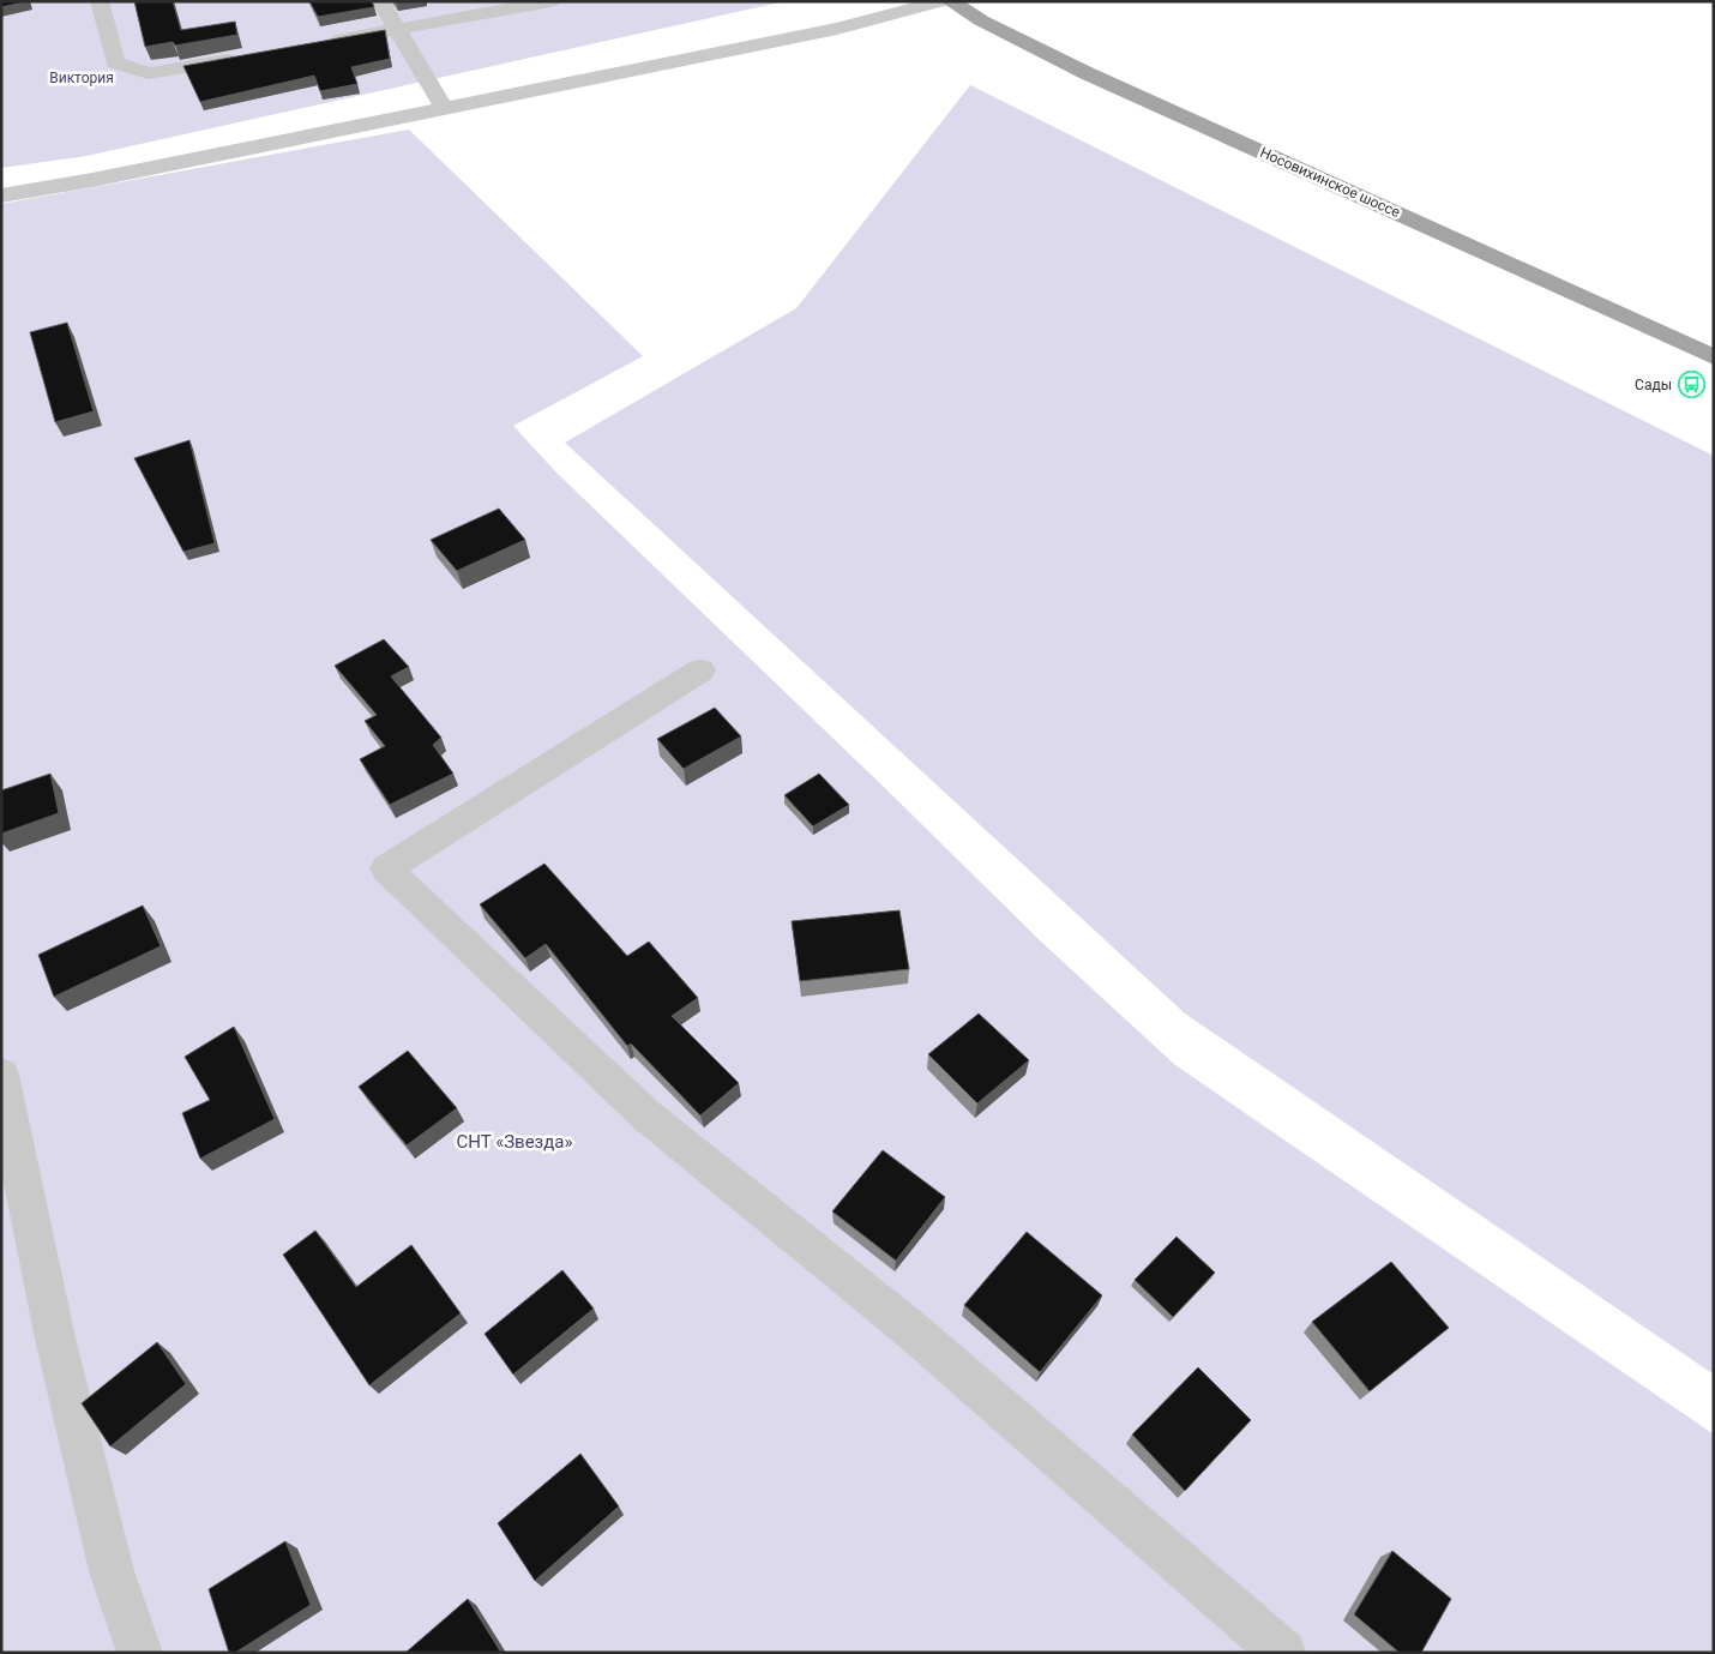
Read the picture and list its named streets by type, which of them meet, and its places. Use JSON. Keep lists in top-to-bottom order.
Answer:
{
  "streets": {
    "main road": ["Носовихинское шоссе"]
  },
  "parks": ["Виктория", "СНТ «Звезда»"],
  "places": {
    "bus stop": ["Сады"]
  }
}
